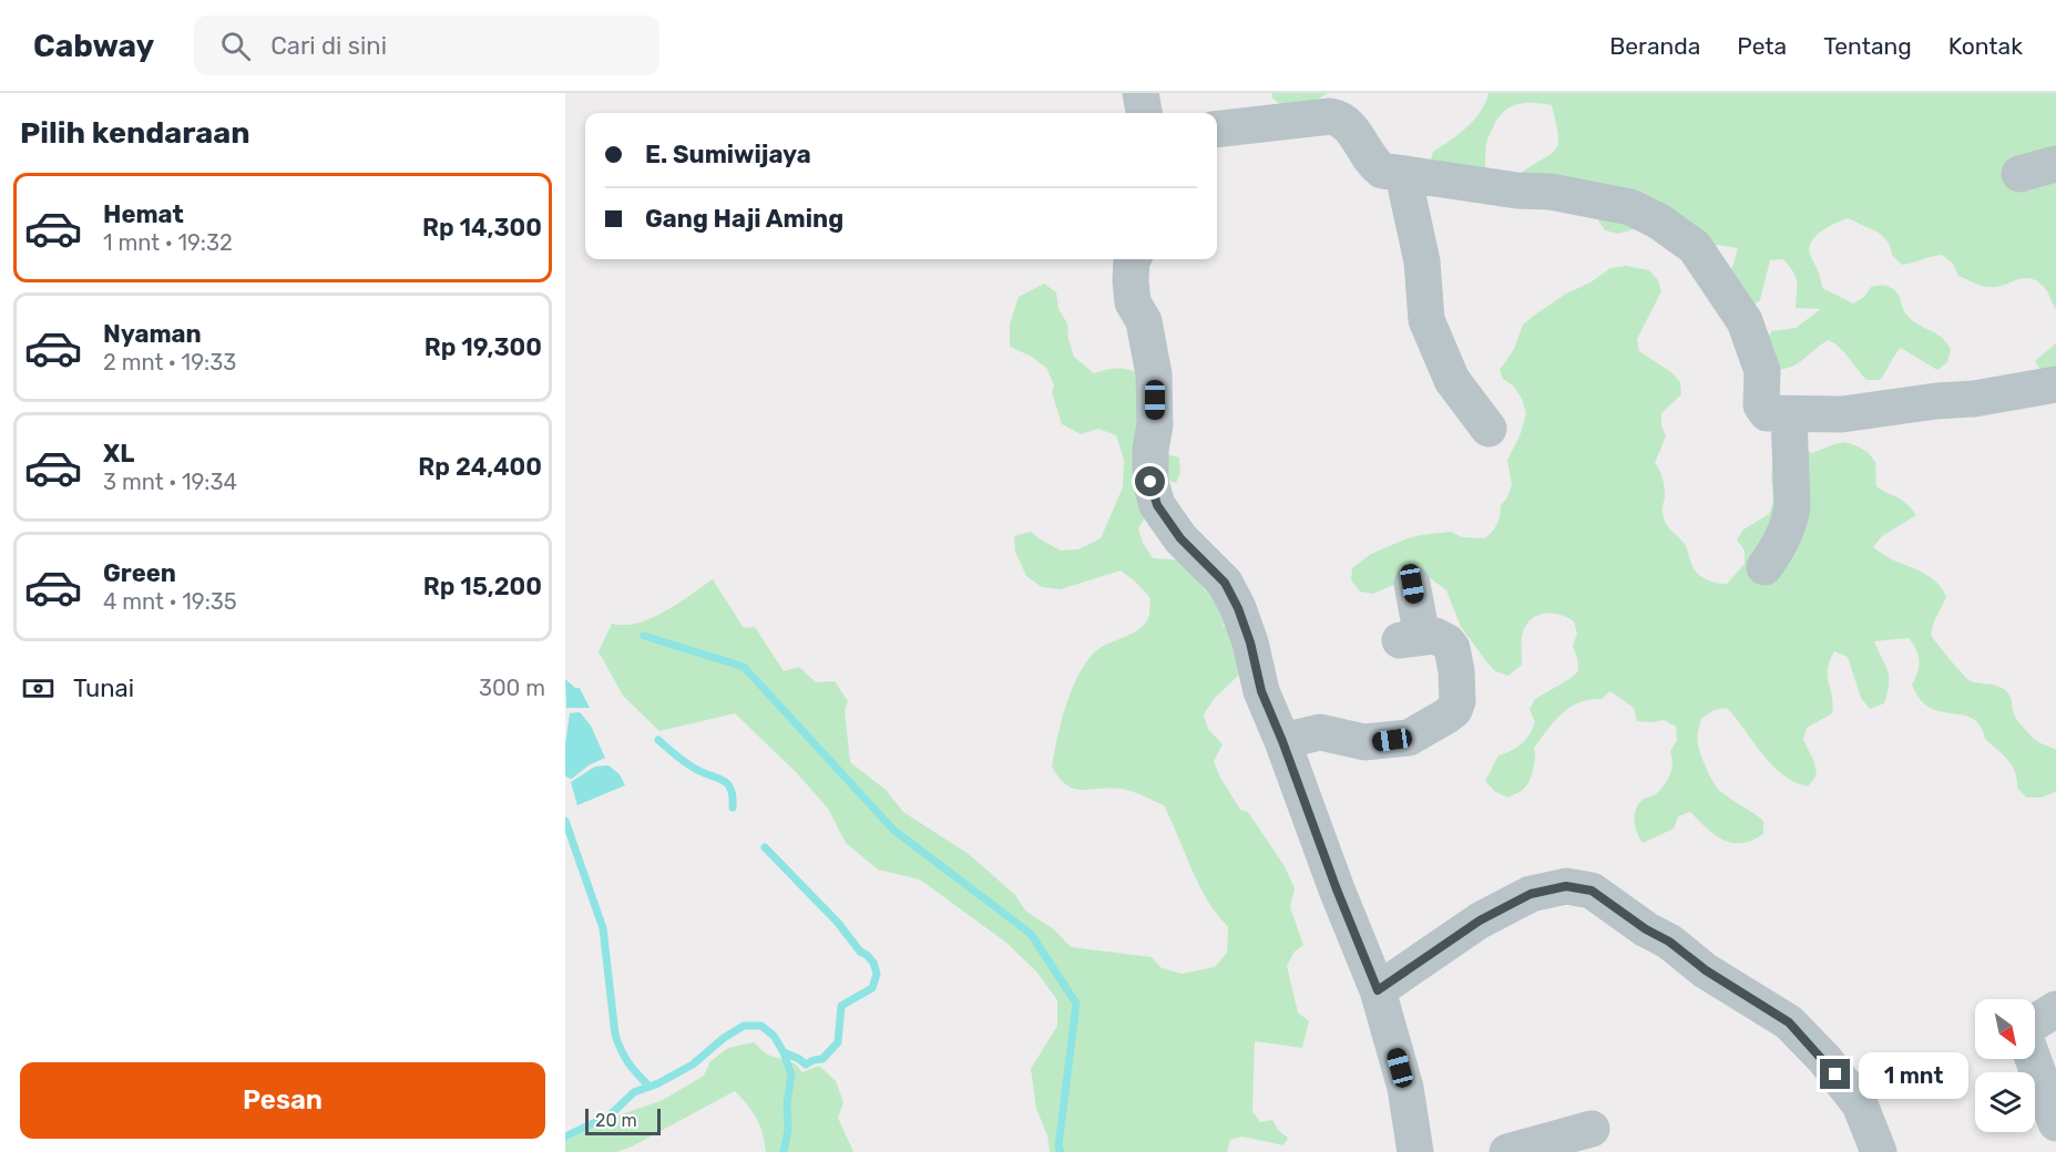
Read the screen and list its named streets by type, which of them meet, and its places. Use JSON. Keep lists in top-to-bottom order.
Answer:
{
  "scale_bar": "20 m",
  "north": "bottom right",
  "page": {
    "header": "Cabway",
    "search": "Cari di sini",
    "nav": [
      "Beranda",
      "Peta",
      "Tentang",
      "Kontak"
    ],
    "heading": "Pilih kendaraan",
    "banner": ["E. Sumiwijaya", "Gang Haji Aming"],
    "list": [
      {
        "name": "Hemat",
        "note": "1 mnt · 19:32",
        "value": "Rp 14,300"
      },
      {
        "name": "Nyaman",
        "note": "2 mnt · 19:33",
        "value": "Rp 19,300"
      },
      {
        "name": "XL",
        "note": "3 mnt · 19:34",
        "value": "Rp 24,400"
      },
      {
        "name": "Green",
        "note": "4 mnt · 19:35",
        "value": "Rp 15,200"
      }
    ],
    "pay": ["Tunai", "300 m"],
    "buttons": "Pesan",
    "bubble": "1 mnt",
    "scale": "20 m"
  }
}
